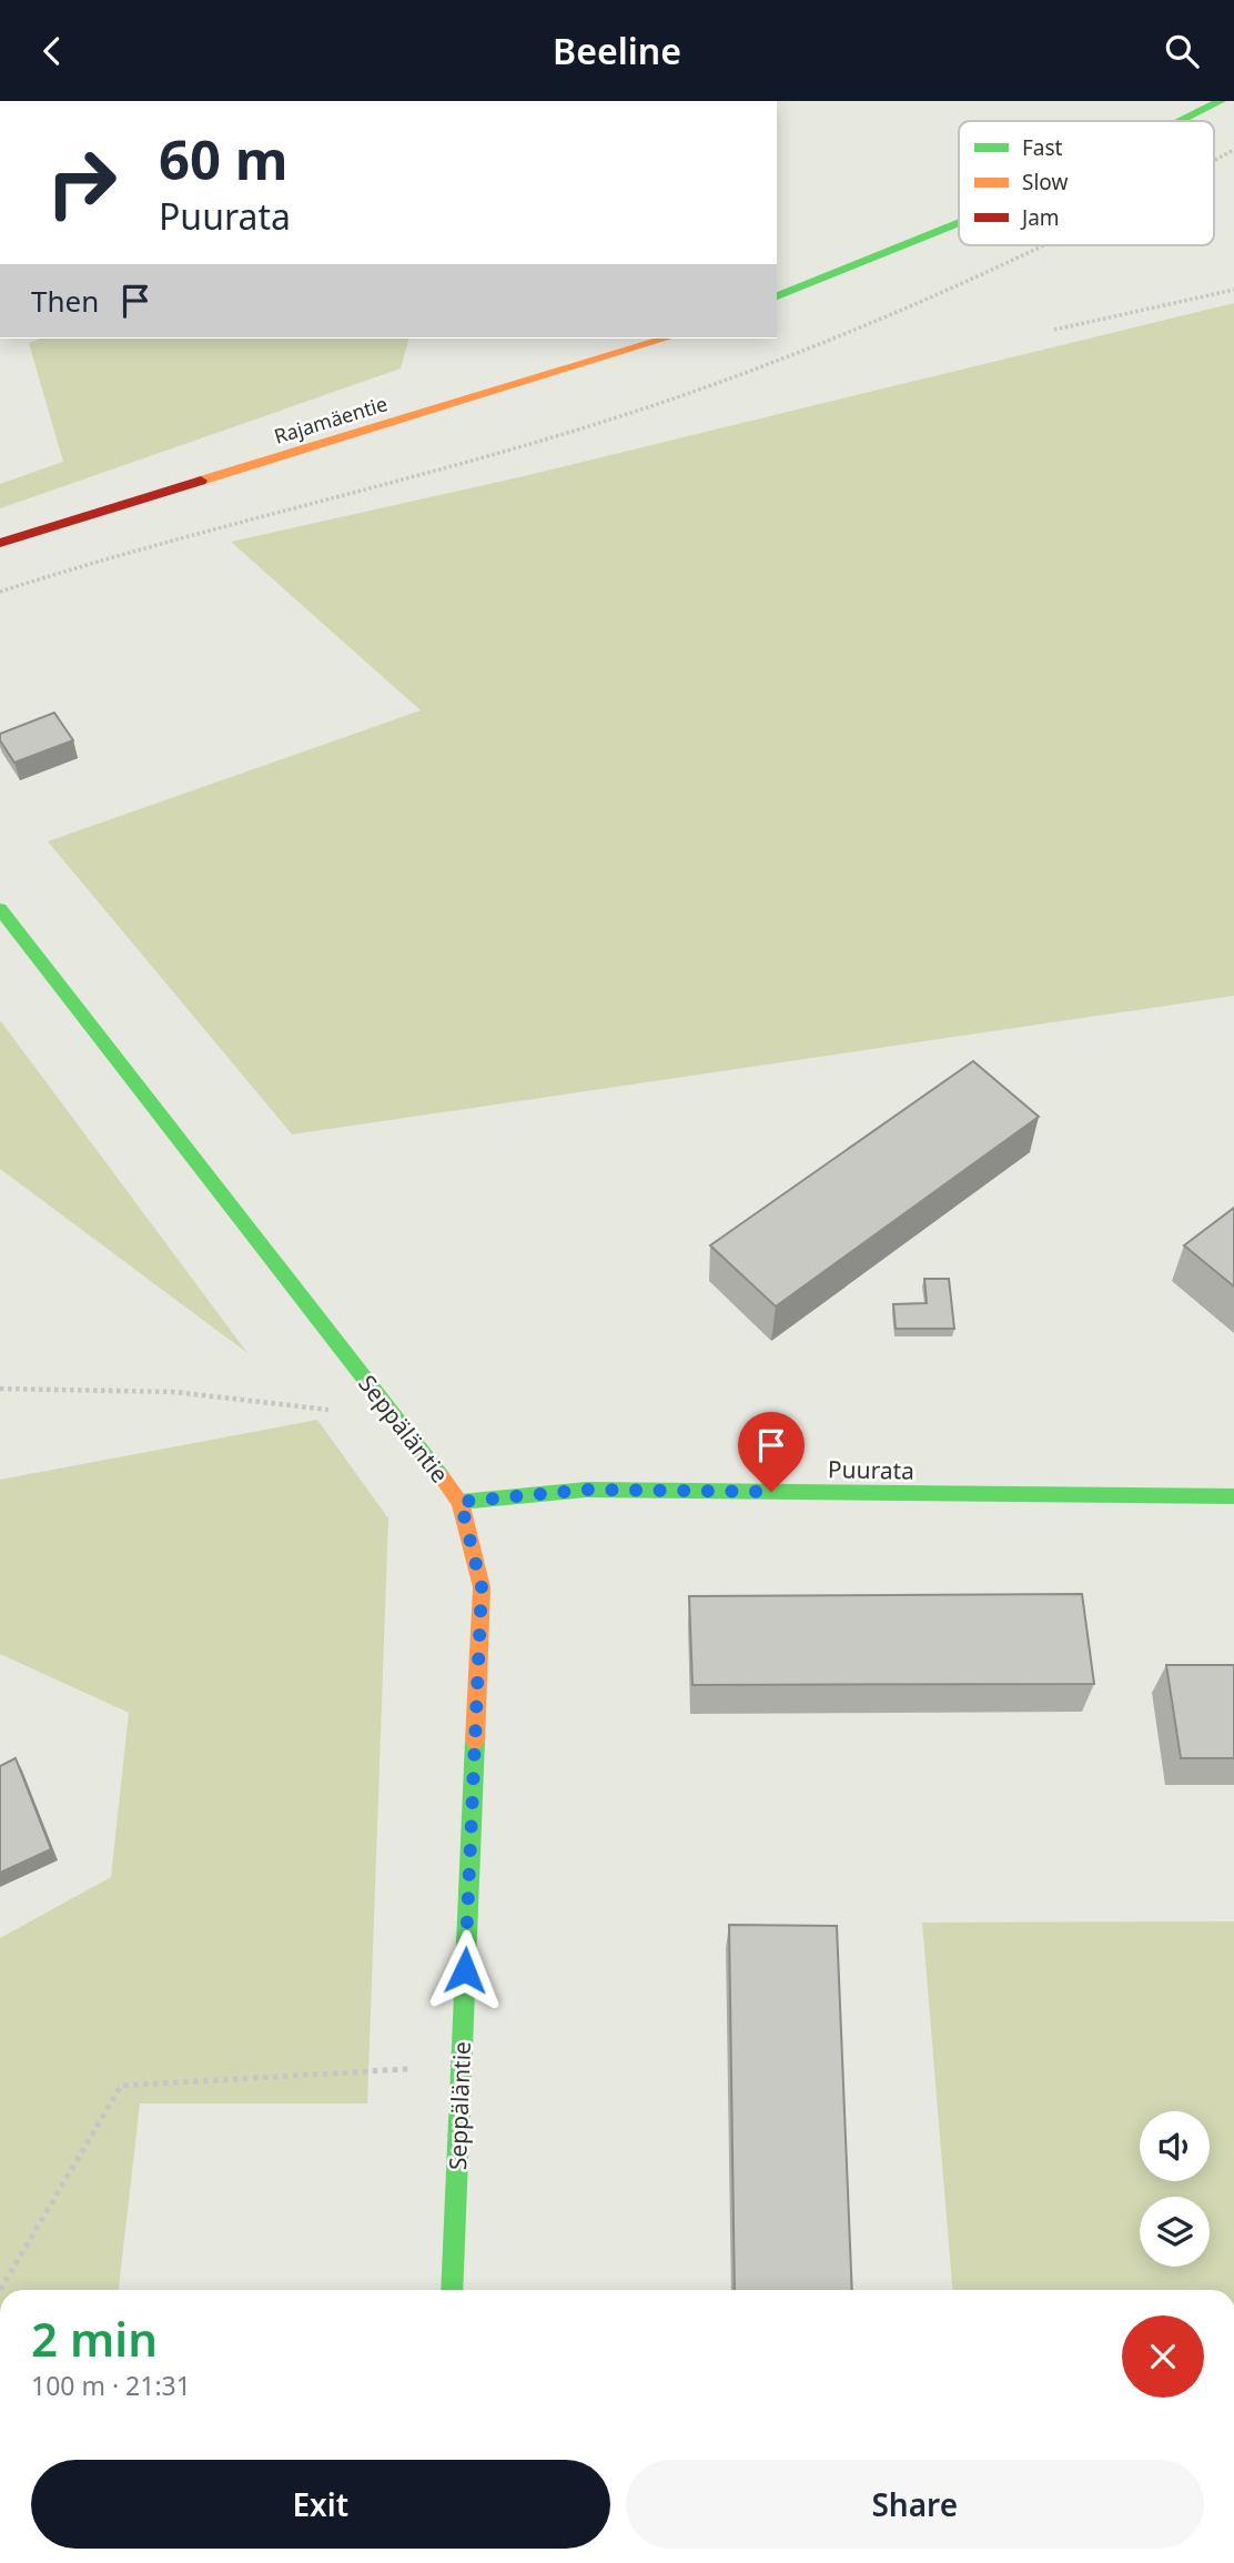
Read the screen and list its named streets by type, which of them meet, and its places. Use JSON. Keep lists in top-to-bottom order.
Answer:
{
  "streets": {
    "street": ["Rajamäentie", "Seppäläntie", "Puurata"]
  },
  "crossings": [
    ["Seppäläntie", "Puurata"]
  ],
  "legend": ["Fast", "Slow", "Jam"],
  "page": {
    "header": "Beeline",
    "turn": ["60 m", "Puurata"],
    "then": "Then",
    "heading": ["2 min", "100 m · 21:31"],
    "buttons": ["Exit", "Share"]
  }
}
